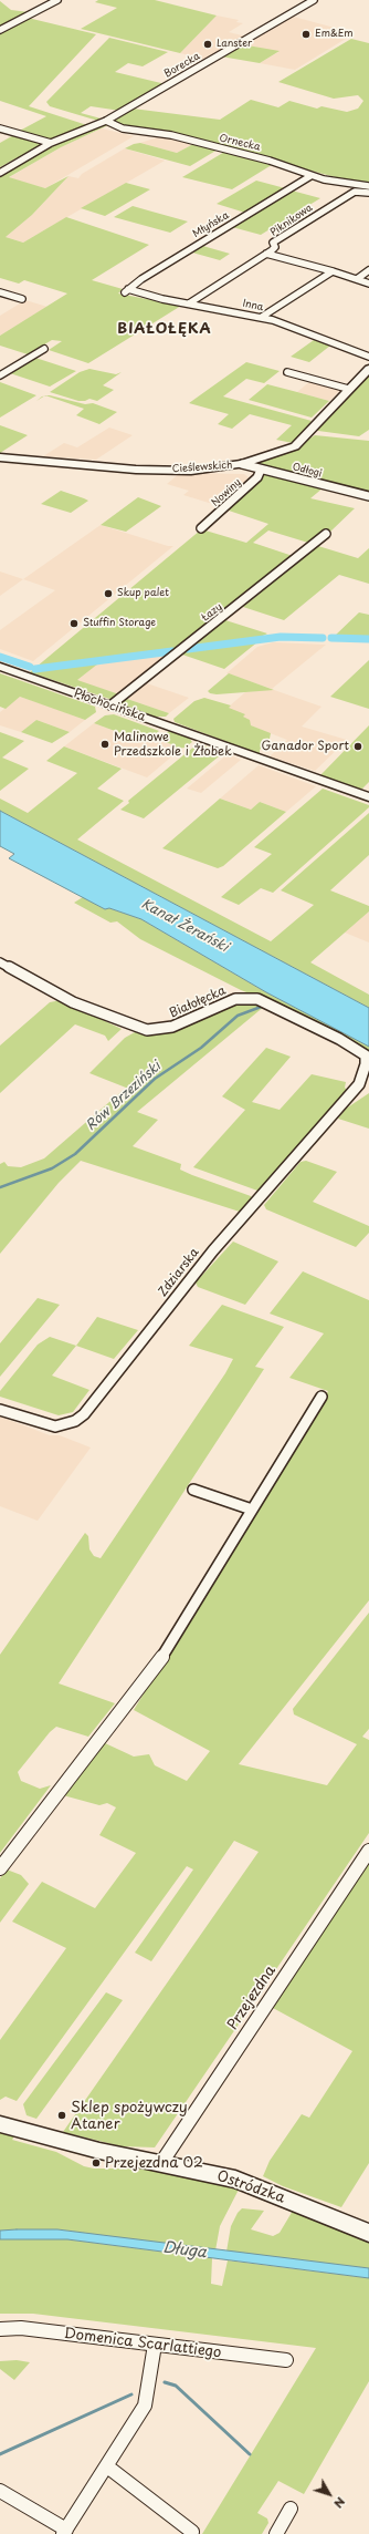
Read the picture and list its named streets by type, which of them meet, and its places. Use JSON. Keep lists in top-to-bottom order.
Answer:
{
  "streets": {
    "street": [
      "Borecka",
      "Ornecka",
      "Piknikowa",
      "Młyńska",
      "Inna",
      "Cieślewskich",
      "Odłogi",
      "Nowiny",
      "Łazy",
      "Płochocińska",
      "Białołęcka",
      "Zdziarska",
      "Przejezdna",
      "Ostródzka",
      "Domenica Scarlattiego"
    ]
  },
  "crossings": [
    ["Borecka", "Ornecka"],
    ["Ornecka", "Młyńska"],
    ["Piknikowa", "Inna"],
    ["Młyńska", "Inna"],
    ["Cieślewskich", "Odłogi"],
    ["Odłogi", "Nowiny"],
    ["Łazy", "Płochocińska"],
    ["Białołęcka", "Zdziarska"],
    ["Przejezdna", "Ostródzka"]
  ],
  "districts": ["BIAŁOŁĘKA"],
  "water": ["Kanał Żerański", "Rów Brzeziński", "Długa"],
  "places": [
    "Em&Em",
    "Lanster",
    "Skup palet",
    "Stuffin Storage",
    "Malinowe Przedszkole i Żłobek",
    "Ganador Sport",
    "Sklep spożywczy Ataner",
    "Przejezdna 02"
  ],
  "north": "bottom right"
}
